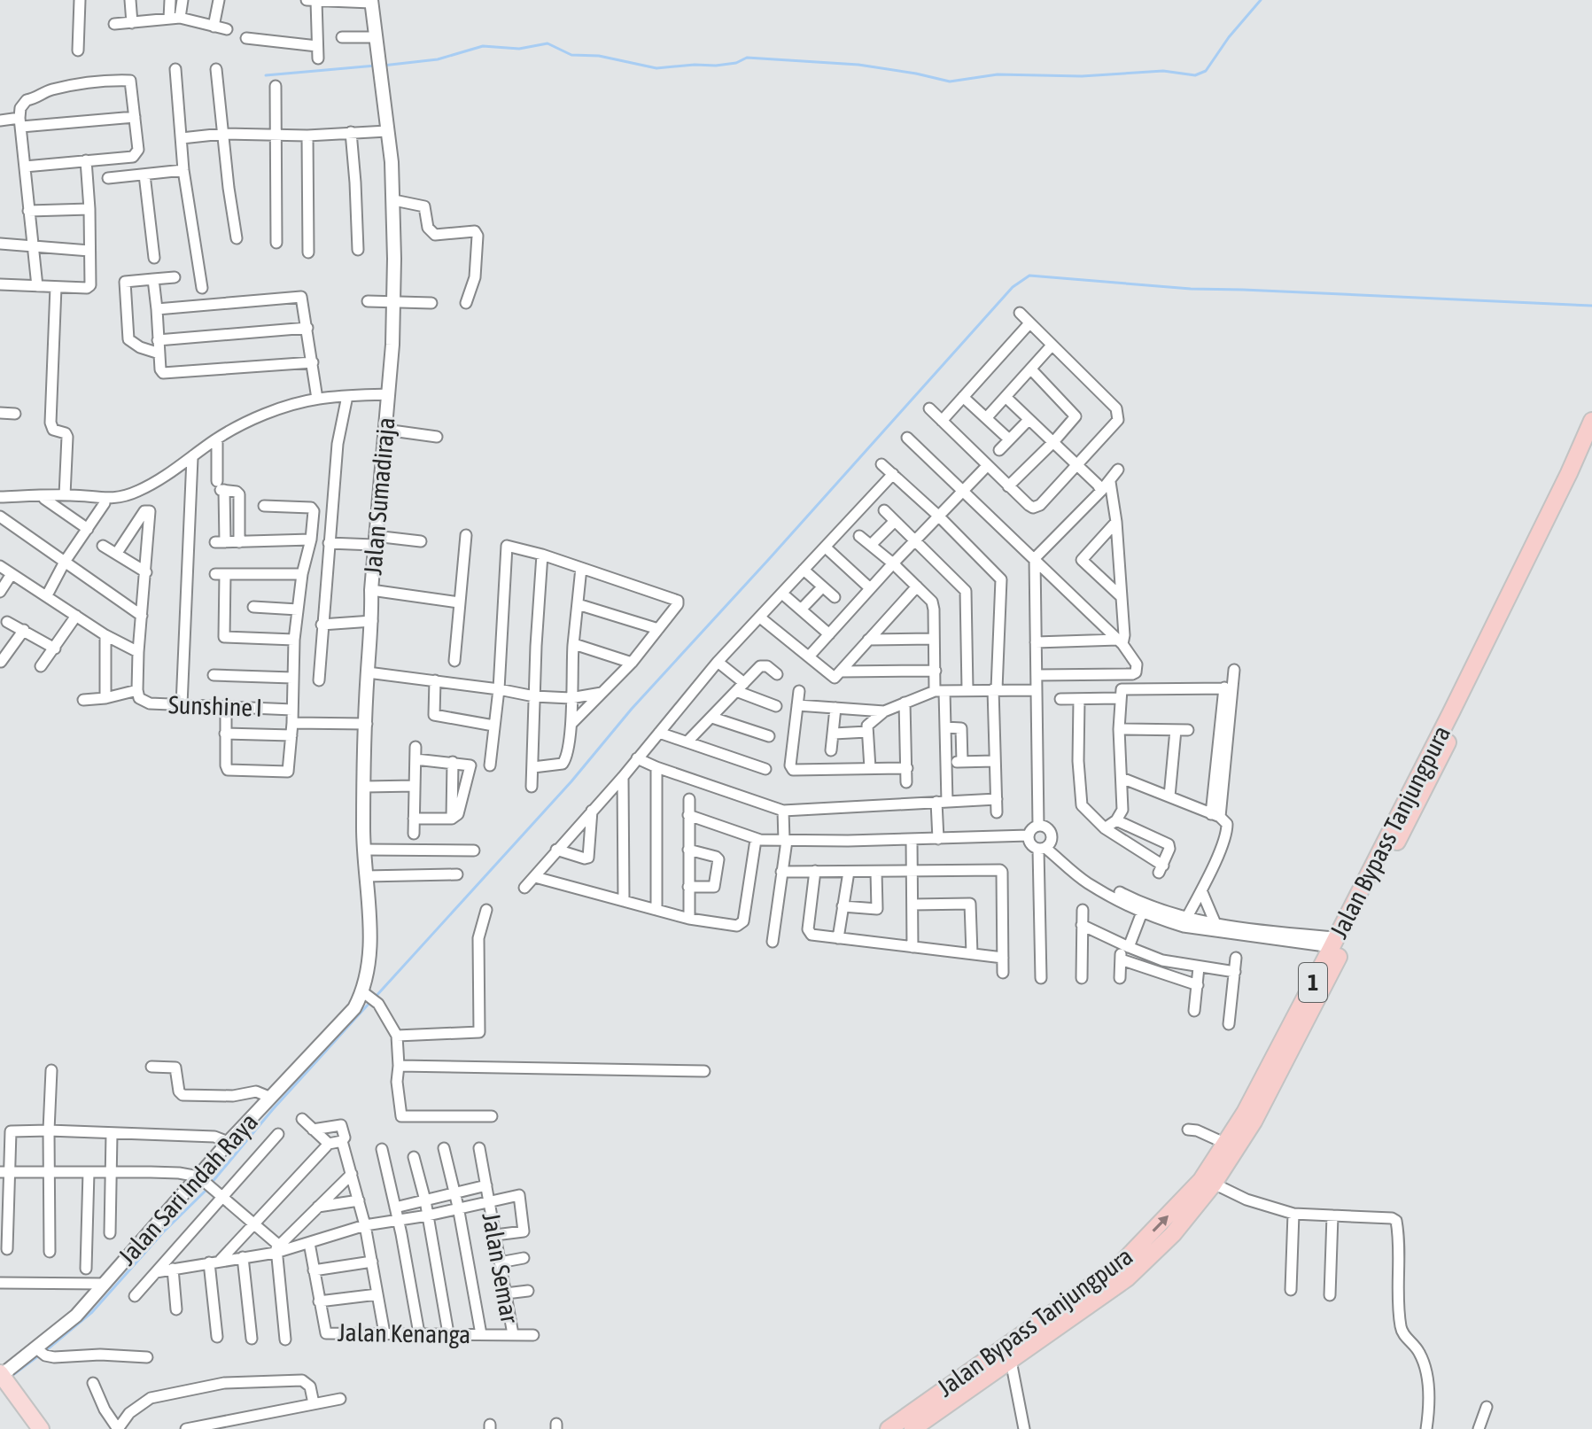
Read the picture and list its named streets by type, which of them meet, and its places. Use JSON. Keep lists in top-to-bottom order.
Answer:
{
  "streets": {
    "highway": ["Jalan Bypass Tanjungpura", "1"],
    "street": [
      "Jalan Sumadiraja",
      "Sunshine I",
      "Jalan Sari Indah Raya",
      "Jalan Semar",
      "Jalan Kenanga"
    ]
  },
  "crossings": [
    ["Jalan Sumadiraja", "Jalan Sari Indah Raya"],
    ["Jalan Semar", "Jalan Kenanga"]
  ]
}
